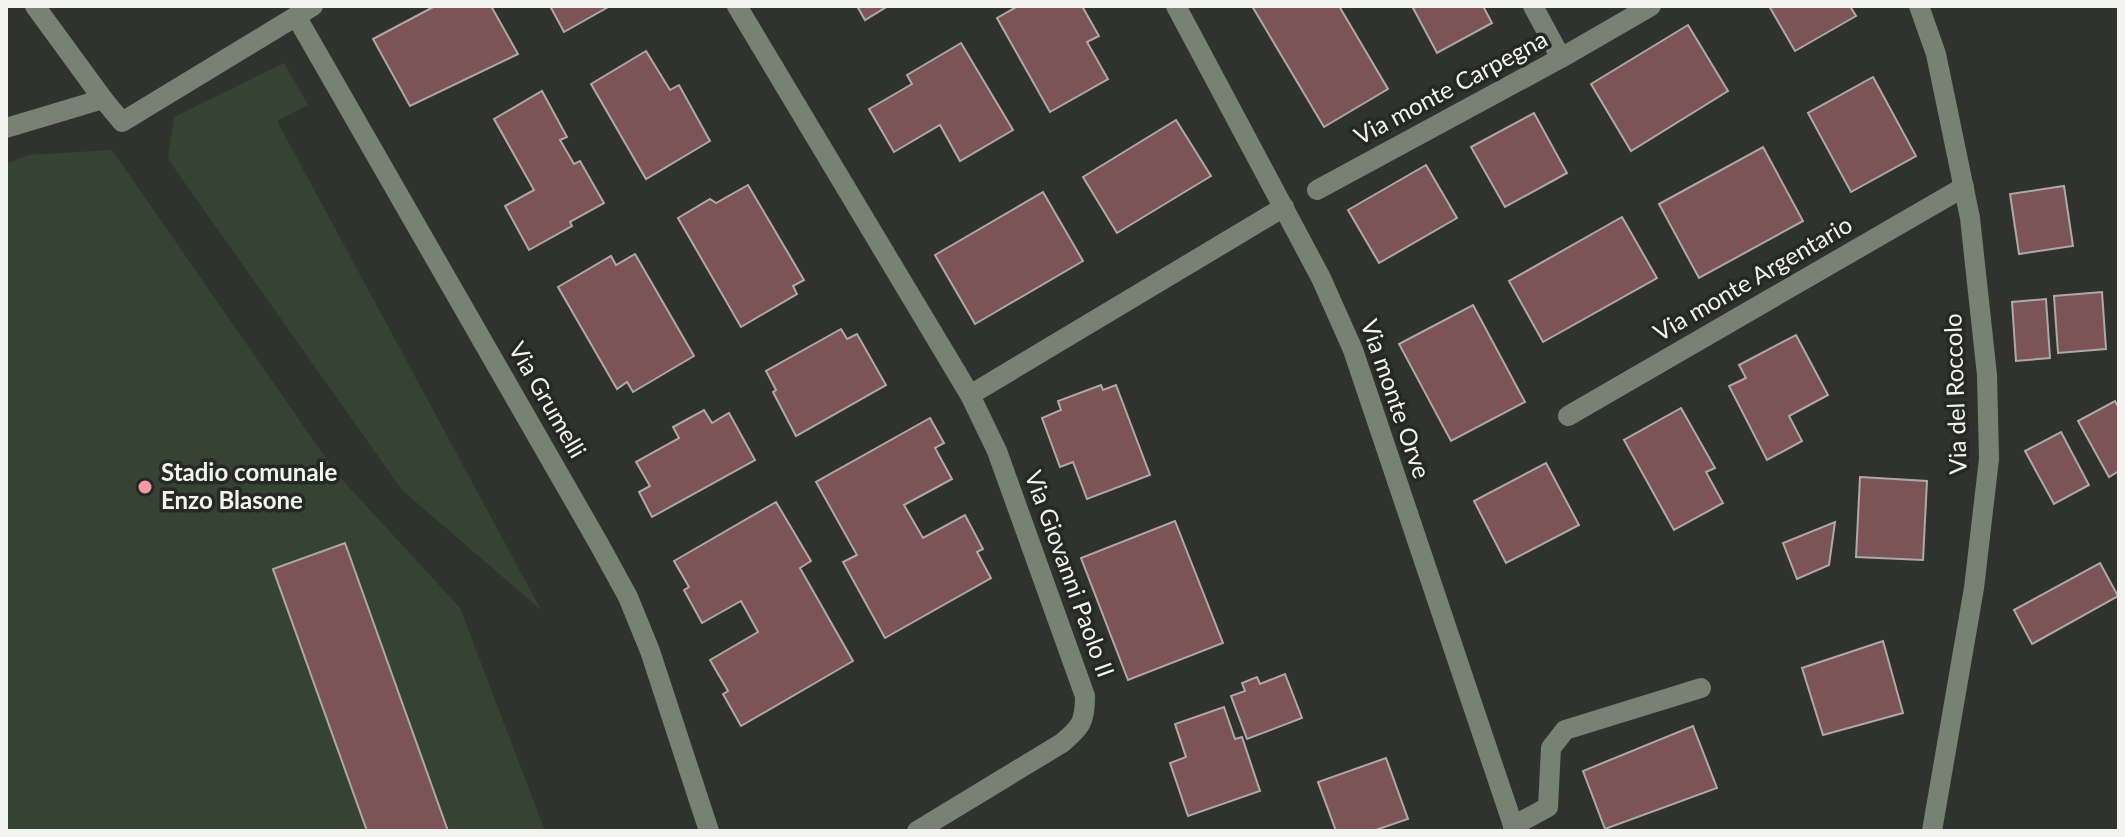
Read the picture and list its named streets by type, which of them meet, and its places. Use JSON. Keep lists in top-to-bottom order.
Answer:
{
  "streets": {
    "street": [
      "Via monte Carpegna",
      "Via monte Argentario",
      "Via del Roccolo",
      "Via monte Orve",
      "Via Grumelli",
      "Via Giovanni Paolo II"
    ]
  },
  "crossings": [
    ["Via monte Argentario", "Via del Roccolo"]
  ],
  "places": ["Stadio comunale Enzo Blasone"]
}
